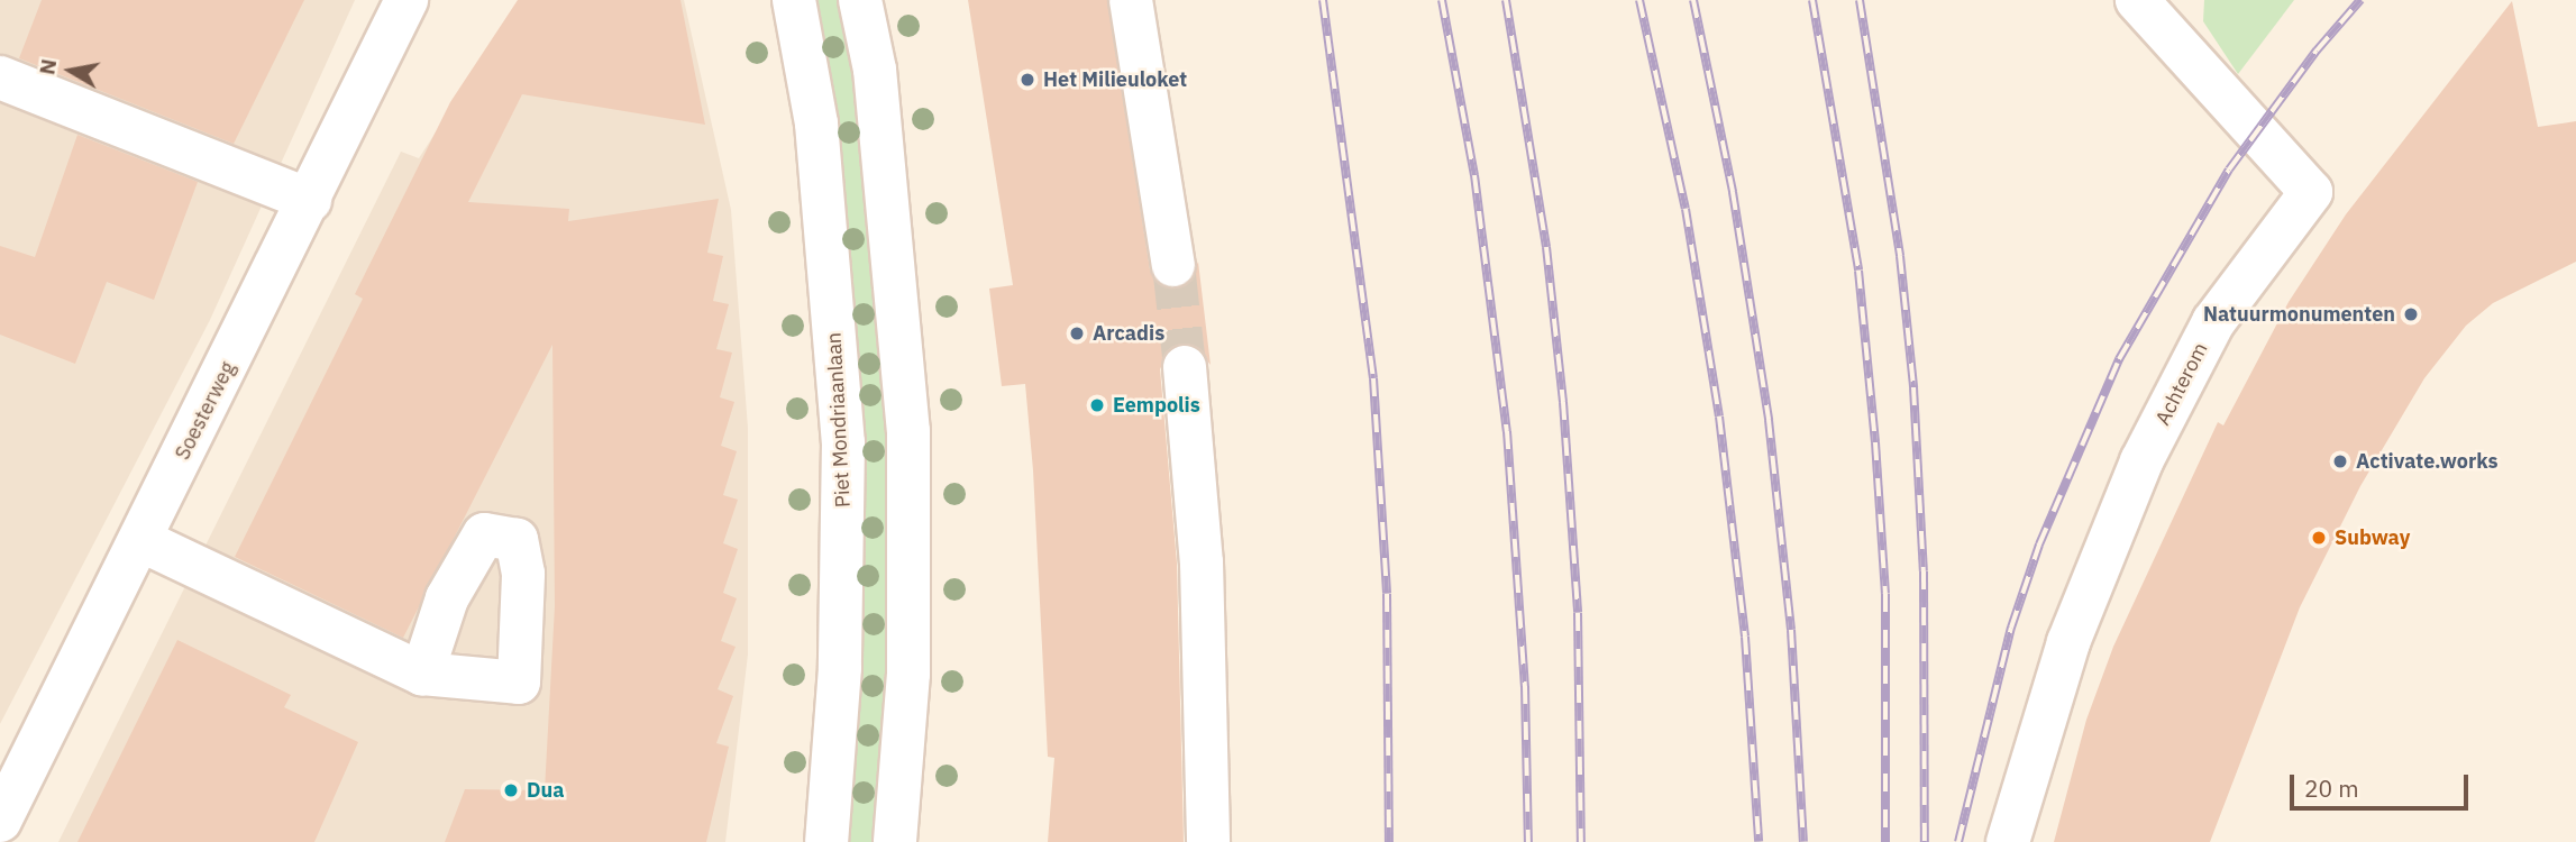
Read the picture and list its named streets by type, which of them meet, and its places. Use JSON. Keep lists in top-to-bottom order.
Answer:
{
  "streets": {
    "street": ["Achterom", "Soesterweg", "Piet Mondriaanlaan"]
  },
  "places": [
    "Het Milieuloket",
    "Natuurmonumenten",
    "Arcadis",
    "Eempolis",
    "Activate.works",
    "Subway",
    "Dua"
  ],
  "scale_bar": "20 m",
  "north": "left"
}
